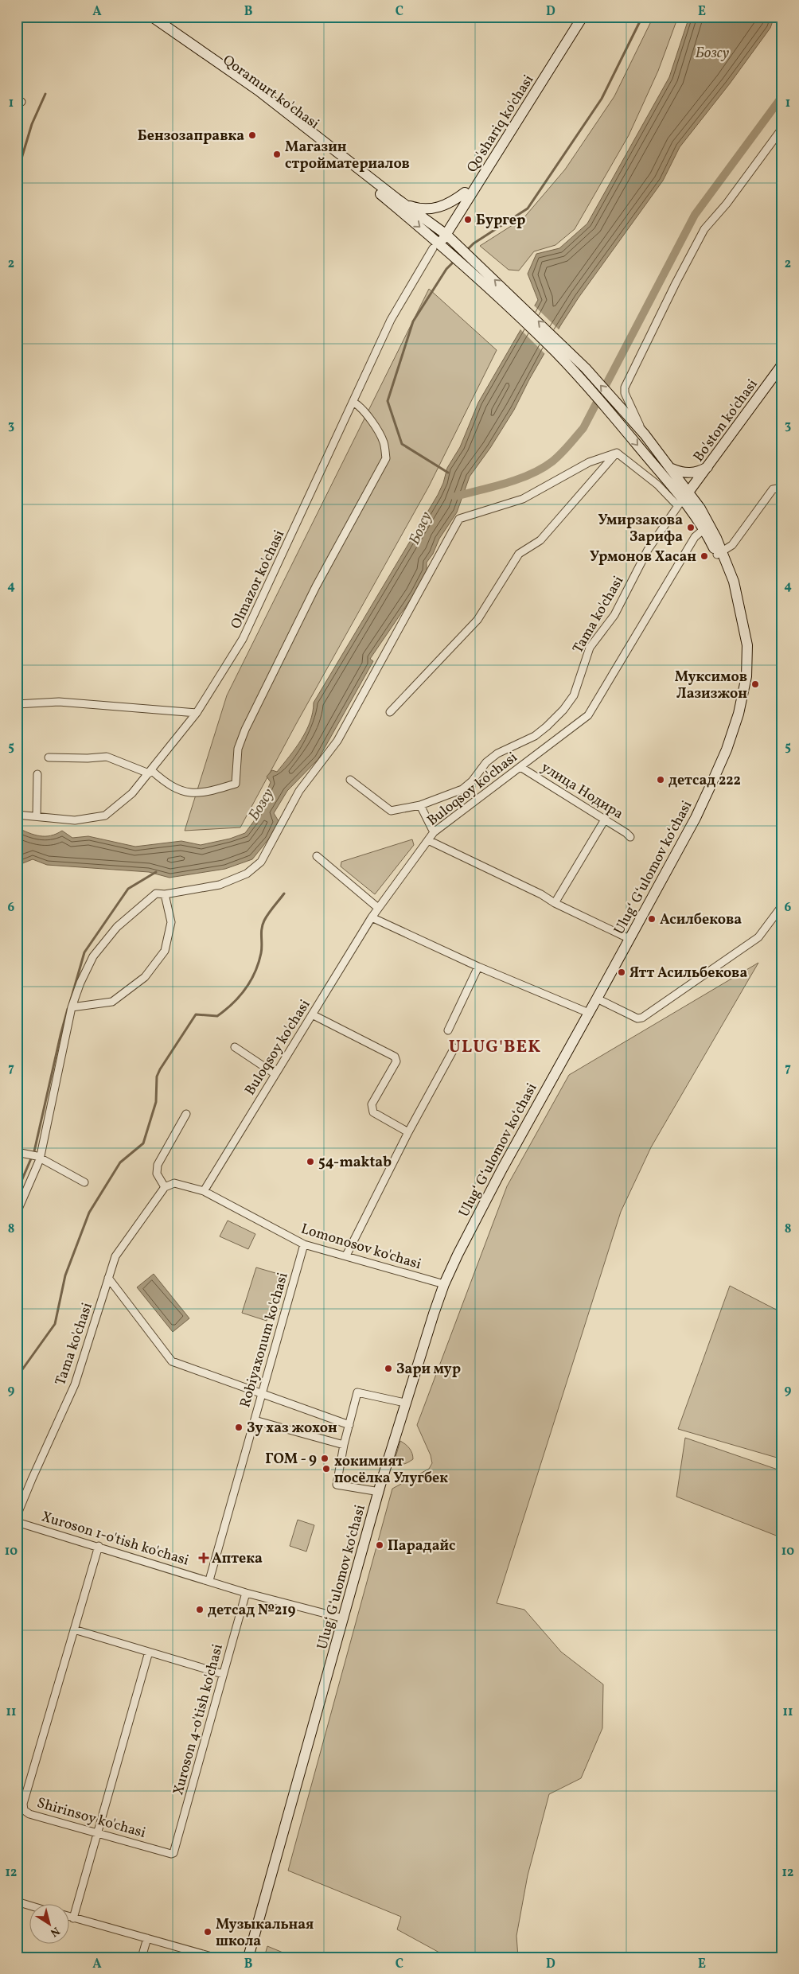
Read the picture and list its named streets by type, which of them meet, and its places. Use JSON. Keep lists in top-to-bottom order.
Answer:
{
  "streets": {
    "main road": [
      "Qoramurt ko'chasi",
      "Qo'shariq ko'chasi",
      "Bo'ston ko'chasi",
      "Ulugʻ Gʻulomov koʻchasi"
    ],
    "street": [
      "Olmazor ko'chasi",
      "Tama ko'chasi",
      "Buloqsoy ko'chasi",
      "улица Нодира",
      "Lomonosov ko'chasi",
      "Robiyaxonum ko'chasi",
      "Хuroson 1-o'tish ko'chasi",
      "Xuroson 4-o'tish ko'chasi",
      "Shirinsoy ko'chasi"
    ]
  },
  "crossings": [
    ["Qoramurt ko'chasi", "Qo'shariq ko'chasi"],
    ["Qoramurt ko'chasi", "Olmazor ko'chasi"],
    ["Qo'shariq ko'chasi", "Olmazor ko'chasi"],
    ["Bo'ston ko'chasi", "Tama ko'chasi"],
    ["Bo'ston ko'chasi", "Ulugʻ Gʻulomov koʻchasi"],
    ["Tama ko'chasi", "Ulugʻ Gʻulomov koʻchasi"],
    ["Tama ko'chasi", "Lomonosov ko'chasi"],
    ["Buloqsoy ko'chasi", "улица Нодира"],
    ["Buloqsoy ko'chasi", "Ulugʻ Gʻulomov koʻchasi"],
    ["Buloqsoy ko'chasi", "Lomonosov ko'chasi"],
    ["Ulugʻ Gʻulomov koʻchasi", "Lomonosov ko'chasi"],
    ["Ulugʻ Gʻulomov koʻchasi", "Хuroson 1-o'tish ko'chasi"],
    ["Lomonosov ko'chasi", "Robiyaxonum ko'chasi"],
    ["Robiyaxonum ko'chasi", "Хuroson 1-o'tish ko'chasi"],
    ["Хuroson 1-o'tish ko'chasi", "Xuroson 4-o'tish ko'chasi"],
    ["Хuroson 1-o'tish ko'chasi", "Shirinsoy ko'chasi"],
    ["Xuroson 4-o'tish ko'chasi", "Shirinsoy ko'chasi"]
  ],
  "districts": ["ULUG'BEK"],
  "water": ["Бозсу"],
  "places": {
    "other": [
      "Бензозаправка",
      "Магазин стройматериалов",
      "Бургер",
      "Умирзакова Зарифа",
      "Урмонов Хасан",
      "Муксимов Лазизжон",
      "детсад 222",
      "Асилбекова",
      "Ятт Асильбекова",
      "54-maktab",
      "Зари мур",
      "Зу хаз жохон",
      "ГОМ - 9",
      "хокимият посёлка Улугбек",
      "Парадайс",
      "детсад №219",
      "Музыкальная школа"
    ],
    "health": ["Аптека"]
  },
  "north": "bottom right",
  "grid": {
    "columns": [
      "A",
      "B",
      "C",
      "D",
      "E"
    ],
    "rows": [
      "1",
      "2",
      "3",
      "4",
      "5",
      "6",
      "7",
      "8",
      "9",
      "10",
      "11",
      "12"
    ]
  }
}
